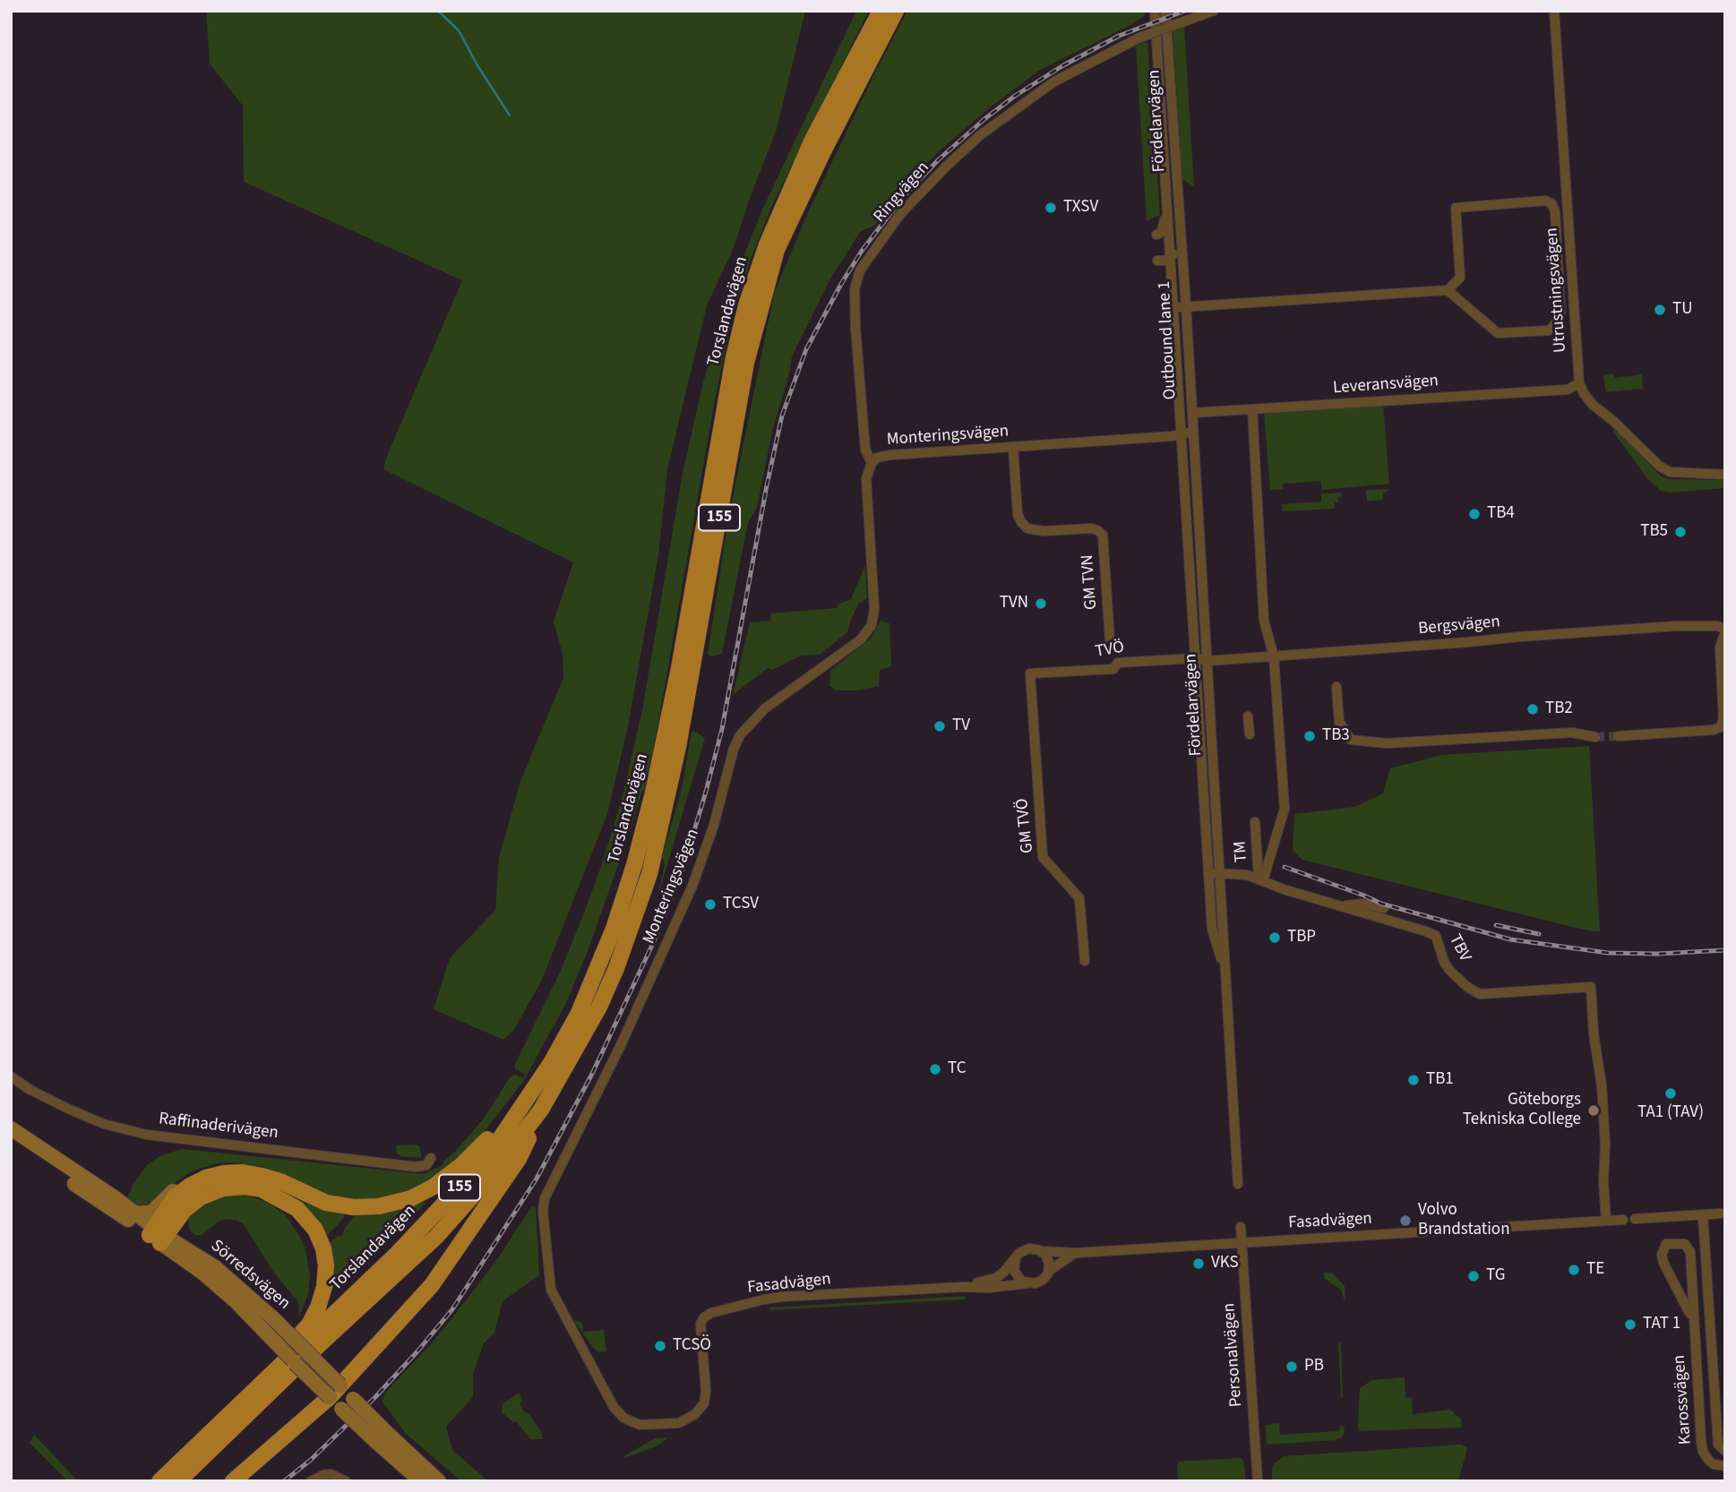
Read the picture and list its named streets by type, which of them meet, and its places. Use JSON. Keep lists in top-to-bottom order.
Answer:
{
  "streets": {
    "main road": ["Torslandavägen", "155"],
    "street": [
      "Fördelarvägen",
      "Ringvägen",
      "Utrustningsvägen",
      "Outbound lane 1",
      "Leveransvägen",
      "Monteringsvägen",
      "GM TVN",
      "Bergsvägen",
      "TVÖ",
      "GM TVÖ",
      "TM",
      "TBV",
      "Raffinaderivägen",
      "Fasadvägen",
      "Sörredsvägen",
      "Personalvägen",
      "Karossvägen"
    ]
  },
  "crossings": [
    ["Fördelarvägen", "Outbound lane 1"],
    ["Fördelarvägen", "Monteringsvägen"],
    ["Fördelarvägen", "Bergsvägen"],
    ["Fördelarvägen", "TVÖ"],
    ["Fördelarvägen", "TBV"],
    ["Ringvägen", "Monteringsvägen"],
    ["Utrustningsvägen", "Leveransvägen"],
    ["Monteringsvägen", "GM TVN"],
    ["Monteringsvägen", "Fasadvägen"],
    ["Bergsvägen", "TVÖ"],
    ["TVÖ", "GM TVÖ"],
    ["TM", "TBV"],
    ["TBV", "Fasadvägen"],
    ["Fasadvägen", "Personalvägen"]
  ],
  "places": [
    "TXSV",
    "TU",
    "TB4",
    "TB5",
    "TVN",
    "TB2",
    "TV",
    "TB3",
    "TCSV",
    "TBP",
    "TC",
    "TB1",
    "TA1 (TAV)",
    "Göteborgs Tekniska College",
    "Volvo Brandstation",
    "VKS",
    "TE",
    "TG",
    "TAT 1",
    "TCSÖ",
    "PB"
  ]
}
